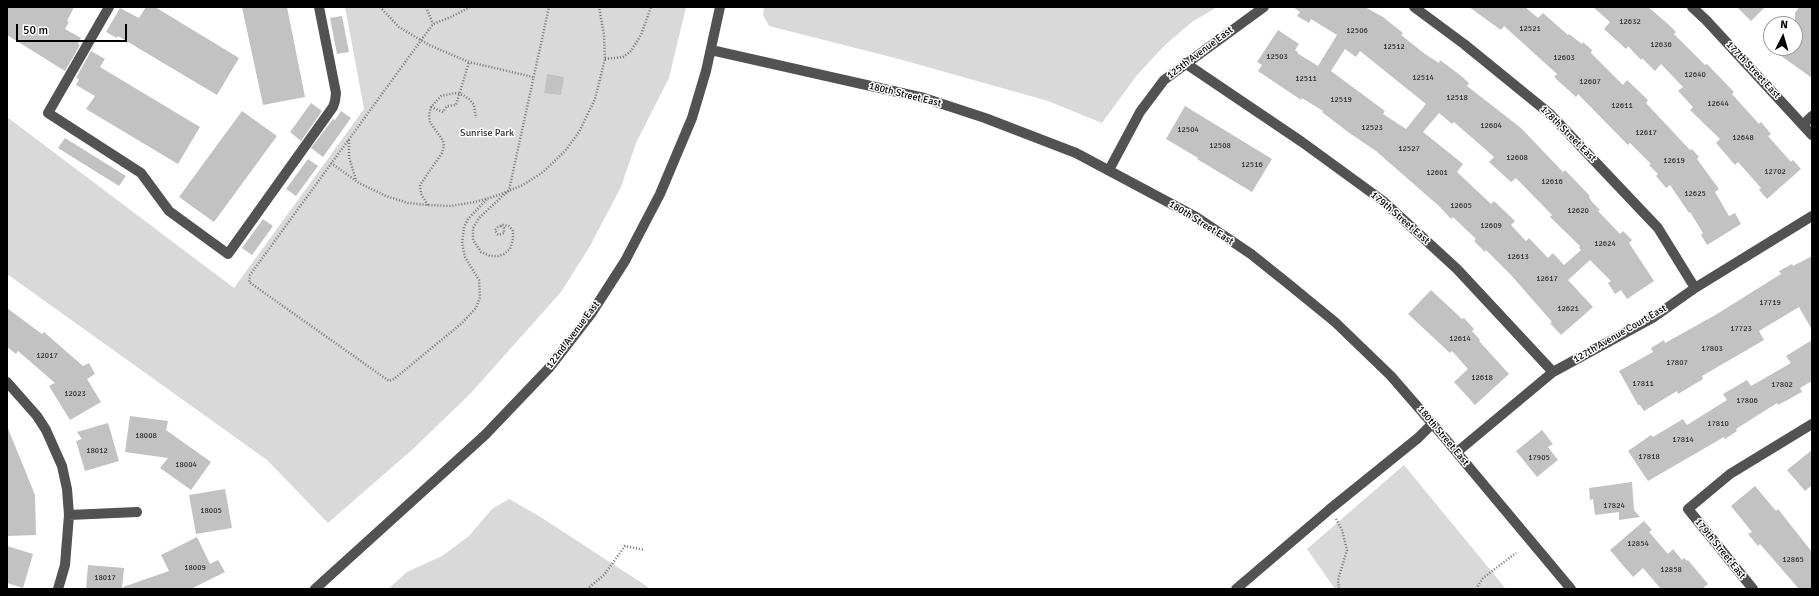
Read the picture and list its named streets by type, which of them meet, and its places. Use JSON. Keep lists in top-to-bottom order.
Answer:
{
  "streets": {
    "street": [
      "125th Avenue East",
      "177th Street East",
      "180th Street East",
      "178th Street East",
      "179th Street East",
      "127th Avenue Court East",
      "122nd Avenue East"
    ]
  },
  "crossings": [
    ["125th Avenue East", "180th Street East"],
    ["125th Avenue East", "179th Street East"],
    ["180th Street East", "127th Avenue Court East"],
    ["180th Street East", "122nd Avenue East"],
    ["178th Street East", "127th Avenue Court East"],
    ["179th Street East", "127th Avenue Court East"]
  ],
  "parks": ["Sunrise Park"],
  "house_numbers": [
    "12632",
    "12521",
    "12506",
    "12636",
    "12512",
    "12503",
    "12603",
    "12640",
    "12514",
    "12511",
    "12607",
    "12518",
    "12519",
    "12644",
    "12611",
    "12604",
    "12523",
    "12504",
    "12617",
    "12648",
    "12508",
    "12527",
    "12608",
    "12619",
    "12516",
    "12702",
    "12601",
    "12616",
    "12625",
    "12605",
    "12620",
    "12609",
    "12624",
    "12613",
    "12617",
    "17719",
    "12621",
    "17723",
    "12614",
    "17803",
    "12017",
    "17807",
    "12618",
    "17811",
    "17802",
    "12023",
    "17806",
    "17810",
    "18008",
    "17814",
    "18012",
    "17818",
    "17905",
    "18004",
    "17824",
    "18005",
    "12854",
    "12865",
    "18009",
    "12858",
    "18017"
  ],
  "scale_bar": "50 m",
  "north": "top"
}
